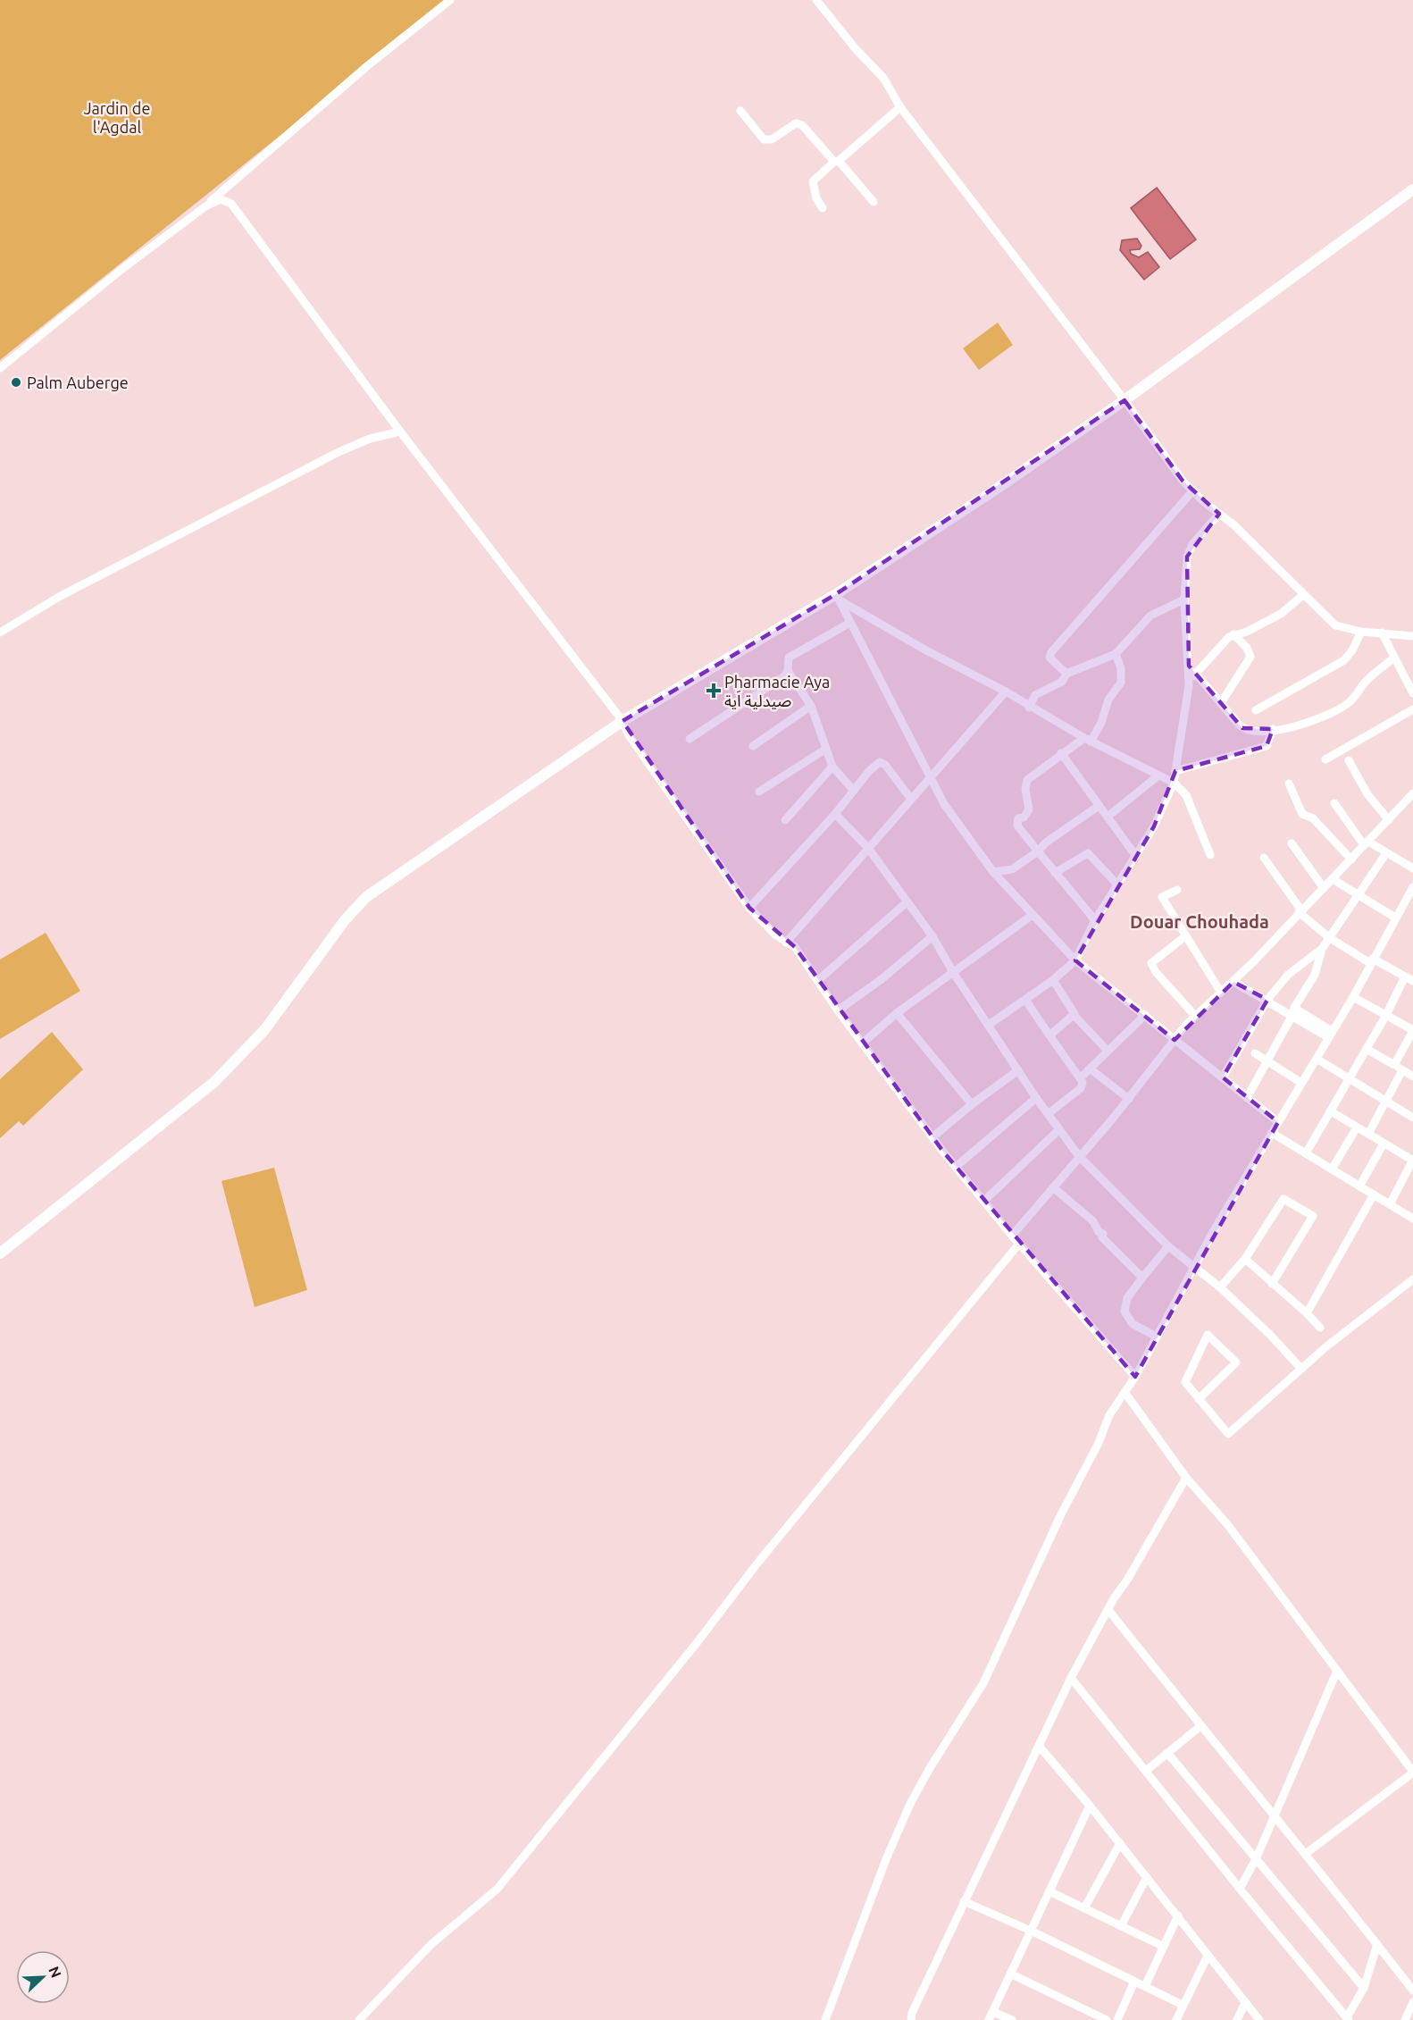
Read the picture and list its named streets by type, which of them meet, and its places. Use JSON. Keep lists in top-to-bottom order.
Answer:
{
  "districts": ["Douar Chouhada"],
  "parks": ["Jardin de l'Agdal"],
  "places": {
    "other": ["Palm Auberge"],
    "health": ["Pharmacie Aya صيدلية اَية"]
  },
  "north": "top right"
}
